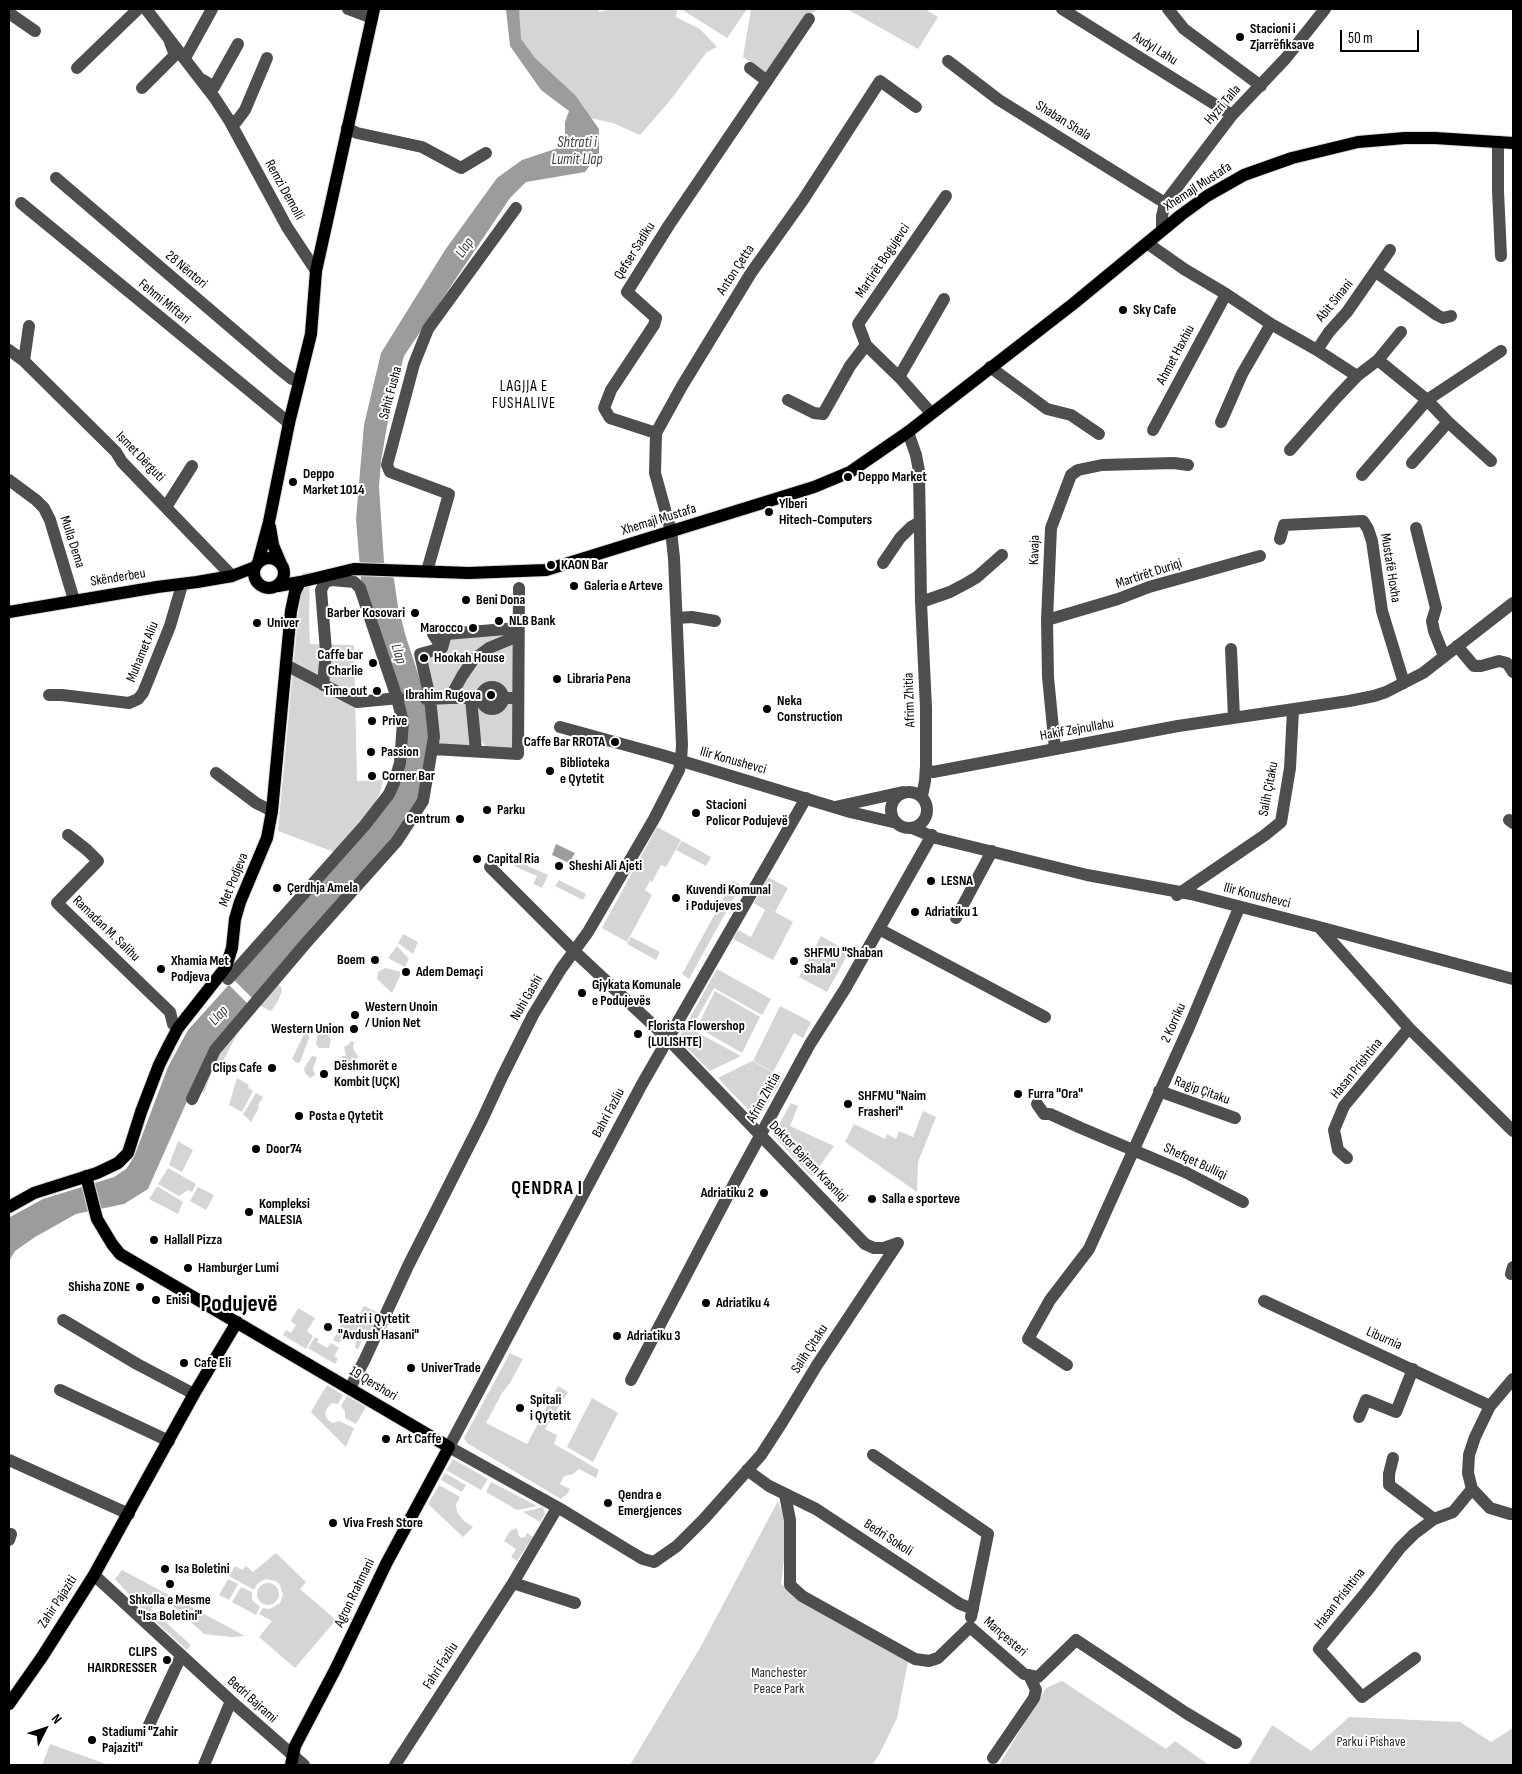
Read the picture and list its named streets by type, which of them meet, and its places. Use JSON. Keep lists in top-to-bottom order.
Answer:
{
  "streets": {
    "main road": [
      "Xhemajl Mustafa",
      "Skënderbeu",
      "Met Podjeva",
      "19 Qershori",
      "Agron Rrahmani",
      "Zahir Pajaziti"
    ],
    "street": [
      "Avdyl Lahu",
      "Hyzri Talla",
      "Shaban Shala",
      "Remzi Demolli",
      "Qefser Sadiku",
      "Martirët Bogujevci",
      "28 Nëntori",
      "Anton Çetta",
      "Abit Sinani",
      "Fehmi Miftari",
      "Ahmet Haxhiu",
      "Sahit Fusha",
      "Ismet Dërguti",
      "Mulla Dema",
      "Kavaja",
      "Mustafë Hoxha",
      "Martirët Duriqi",
      "Muhamet Aliu",
      "Afrim Zhitia",
      "Hakif Zejnullahu",
      "Ilir Konushevci",
      "Salih Çitaku",
      "Ramadan M. Salihu",
      "Nuhi Gashi",
      "2 Korriku",
      "Hasan Prishtina",
      "Ragip Çitaku",
      "Bahri Fazliu",
      "Doktor Bajram Krasniqi",
      "Shefqet Bulliqi",
      "Liburnia",
      "Bedri Sokoli",
      "Mançesteri",
      "Fahri Fazliu",
      "Bedri Bajrami"
    ]
  },
  "crossings": [
    ["Avdyl Lahu", "Hyzri Talla"],
    ["Hyzri Talla", "Shaban Shala"],
    ["Xhemajl Mustafa", "Martirët Bogujevci"],
    ["Xhemajl Mustafa", "Anton Çetta"],
    ["Xhemajl Mustafa", "Sahit Fusha"],
    ["Xhemajl Mustafa", "Skënderbeu"],
    ["Xhemajl Mustafa", "Afrim Zhitia"],
    ["Xhemajl Mustafa", "Met Podjeva"],
    ["Xhemajl Mustafa", "Nuhi Gashi"],
    ["Qefser Sadiku", "Anton Çetta"],
    ["Anton Çetta", "Nuhi Gashi"],
    ["Ismet Dërguti", "Skënderbeu"],
    ["Mulla Dema", "Skënderbeu"],
    ["Kavaja", "Martirët Duriqi"],
    ["Kavaja", "Hakif Zejnullahu"],
    ["Mustafë Hoxha", "Hakif Zejnullahu"],
    ["Skënderbeu", "Muhamet Aliu"],
    ["Afrim Zhitia", "Hakif Zejnullahu"],
    ["Afrim Zhitia", "Ilir Konushevci"],
    ["Afrim Zhitia", "Doktor Bajram Krasniqi"],
    ["Hakif Zejnullahu", "Salih Çitaku"],
    ["Ilir Konushevci", "Salih Çitaku"],
    ["Ilir Konushevci", "Nuhi Gashi"],
    ["Ilir Konushevci", "2 Korriku"],
    ["Ilir Konushevci", "Bahri Fazliu"],
    ["Salih Çitaku", "Doktor Bajram Krasniqi"],
    ["Salih Çitaku", "19 Qershori"],
    ["Met Podjeva", "Ramadan M. Salihu"],
    ["Met Podjeva", "19 Qershori"],
    ["Nuhi Gashi", "Doktor Bajram Krasniqi"],
    ["Nuhi Gashi", "19 Qershori"],
    ["2 Korriku", "Ragip Çitaku"],
    ["2 Korriku", "Shefqet Bulliqi"],
    ["Bahri Fazliu", "Doktor Bajram Krasniqi"],
    ["Bahri Fazliu", "19 Qershori"],
    ["Bahri Fazliu", "Agron Rrahmani"],
    ["19 Qershori", "Agron Rrahmani"],
    ["19 Qershori", "Zahir Pajaziti"],
    ["19 Qershori", "Fahri Fazliu"],
    ["Bedri Sokoli", "Mançesteri"],
    ["Agron Rrahmani", "Bedri Bajrami"],
    ["Zahir Pajaziti", "Bedri Bajrami"]
  ],
  "districts": ["LAGJJA E FUSHALIVE", "QENDRA I", "Podujevë"],
  "water": ["Shtrati i Lumit Llap", "Llap"],
  "parks": ["Manchester Peace Park", "Parku i Pishave"],
  "places": [
    "Stacioni i Zjarrëfiksave",
    "Sky Cafe",
    "Deppo Market",
    "Deppo Market 1014",
    "Ylberi Hitech-Computers",
    "KAON Bar",
    "Galeria e Arteve",
    "Beni Dona",
    "Barber Kosovari",
    "NLB Bank",
    "Univer",
    "Marocco",
    "Hookah House",
    "Caffe bar Charlie",
    "Libraria Pena",
    "Time out",
    "Ibrahim Rugova",
    "Neka Construction",
    "Prive",
    "Caffe Bar RROTA",
    "Passion",
    "Biblioteka e Qytetit",
    "Corner Bar",
    "Parku",
    "Stacioni Policor Podujevë",
    "Centrum",
    "Capital Ria",
    "Sheshi Ali Ajeti",
    "LESNA",
    "Çerdhja Amela",
    "Kuvendi Komunal i Podujeves",
    "Adriatiku 1",
    "Boem",
    "SHFMU \"Shaban Shala\"",
    "Xhamia Met Podjeva",
    "Adem Demaçi",
    "Gjykata Komunale e Podujevës",
    "Western Unoin / Union Net",
    "Western Union",
    "Florista Flowershop (LULISHTE)",
    "Clips Cafe",
    "Dëshmorët e Kombit (UÇK)",
    "Furra \"Ora\"",
    "SHFMU \"Naim Frasheri\"",
    "Posta e Qytetit",
    "Door74",
    "Adriatiku 2",
    "Salla e sporteve",
    "Kompleksi MALESIA",
    "Hallall Pizza",
    "Hamburger Lumi",
    "Shisha ZONE",
    "Enisi",
    "Adriatiku 4",
    "Teatri i Qytetit \"Avdush Hasani\"",
    "Adriatiku 3",
    "Cafe Eli",
    "UniverTrade",
    "Spitali i Qytetit",
    "Art Caffe",
    "Qendra e Emergjences",
    "Viva Fresh Store",
    "Isa Boletini",
    "Shkolla e Mesme \"Isa Boletini\"",
    "CLIPS HAIRDRESSER",
    "Stadiumi \"Zahir Pajaziti\""
  ],
  "scale_bar": "50 m",
  "north": "top right"
}
